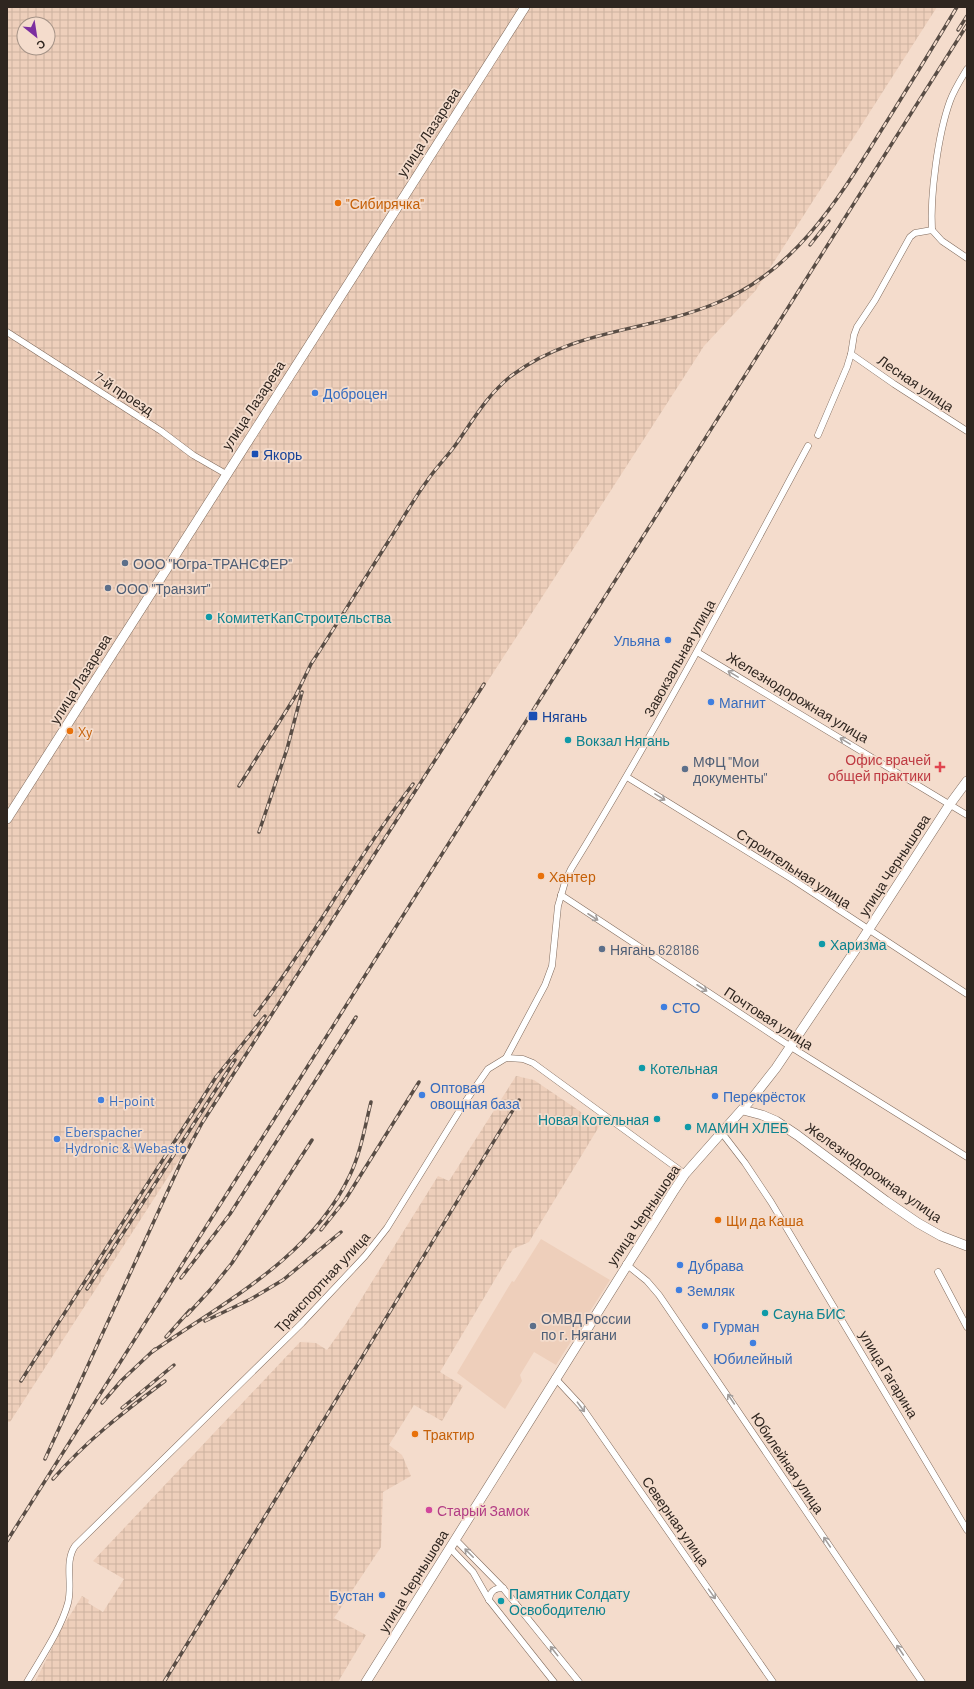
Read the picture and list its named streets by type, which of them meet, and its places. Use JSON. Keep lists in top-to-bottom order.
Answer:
{
  "streets": {
    "main road": ["улица Лазарева", "Железнодорожная улица", "улица Чернышова"],
    "street": [
      "Лесная улица",
      "7-й проезд",
      "Завокзальная улица",
      "Строительная улица",
      "Почтовая улица",
      "Транспортная улица",
      "улица Гагарина",
      "Юбилейная улица",
      "Северная улица"
    ]
  },
  "crossings": [
    ["улица Лазарева", "7-й проезд"],
    ["Завокзальная улица", "Железнодорожная улица"],
    ["Завокзальная улица", "Строительная улица"],
    ["Завокзальная улица", "Почтовая улица"],
    ["Завокзальная улица", "Транспортная улица"],
    ["Железнодорожная улица", "улица Чернышова"],
    ["улица Чернышова", "Строительная улица"],
    ["улица Чернышова", "Почтовая улица"],
    ["улица Чернышова", "улица Гагарина"],
    ["улица Чернышова", "Юбилейная улица"],
    ["улица Чернышова", "Северная улица"]
  ],
  "one_way": [
    "Железнодорожная улица",
    "Строительная улица",
    "Почтовая улица",
    "Юбилейная улица",
    "Северная улица"
  ],
  "places": {
    "other": [
      "\"Сибирячка\"",
      "Доброцен",
      "ООО \"Югра-ТРАНСФЕР\"",
      "ООО \"Транзит\"",
      "КомитетКапСтроительства",
      "Ульяна",
      "Магнит",
      "Xy",
      "Вокзал Нягань",
      "МФЦ \"Мои документы\"",
      "Хантер",
      "Харизма",
      "Нягань 628186",
      "СТО",
      "Котельная",
      "Оптовая овощная база",
      "Перекрёсток",
      "H-point",
      "Новая Котельная",
      "МАМИН ХЛЕБ",
      "Eberspacher Hydronic & Webasto",
      "Щи да Каша",
      "Дубрава",
      "Земляк",
      "Сауна БИС",
      "ОМВД России по г. Нягани",
      "Гурман",
      "Юбилейный",
      "Трактир",
      "Старый Замок",
      "Бустан",
      "Памятник Солдату Освободителю"
    ],
    "transit": ["Якорь", "Нягань"],
    "health": ["Офис врачей общей практики"]
  },
  "north": "bottom right"
}
